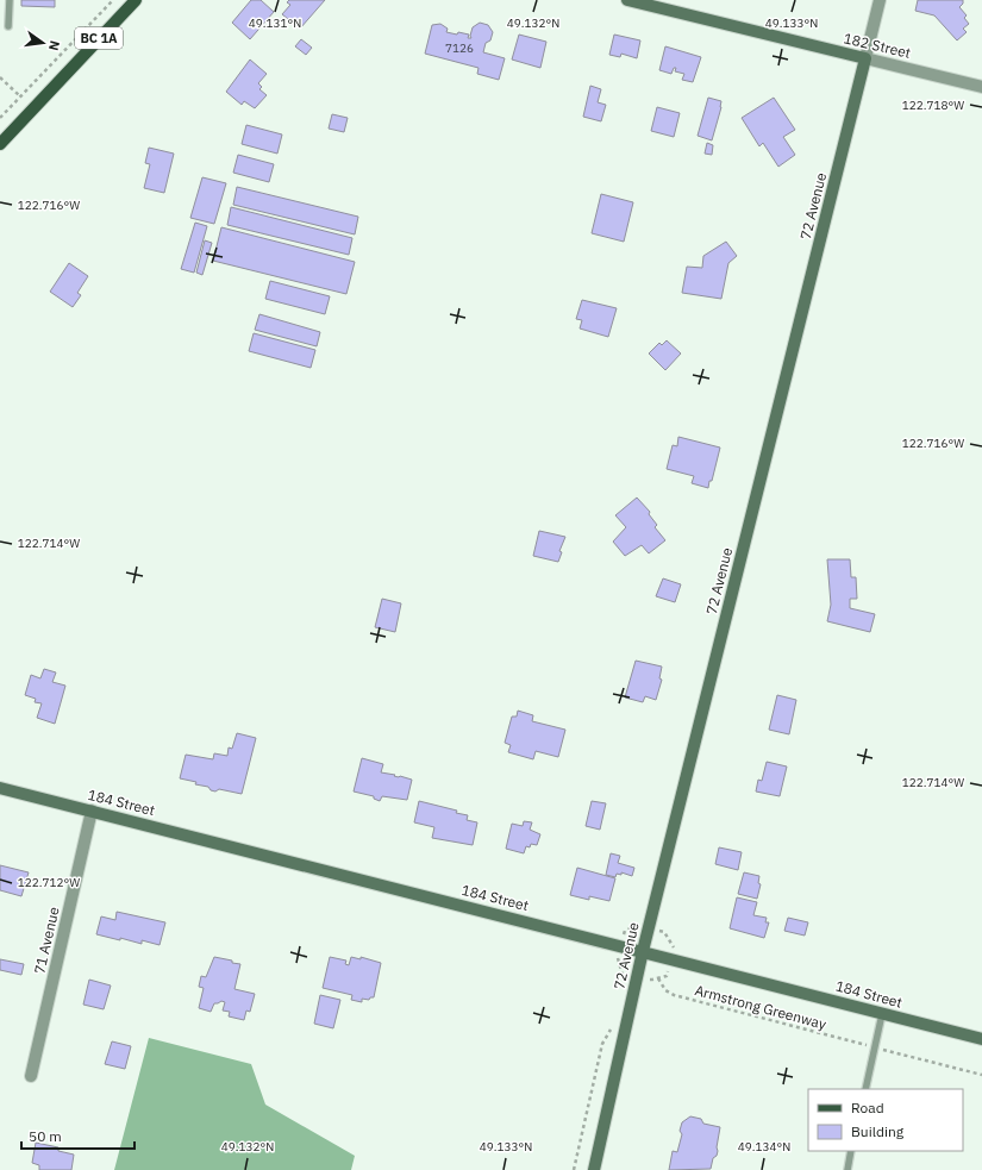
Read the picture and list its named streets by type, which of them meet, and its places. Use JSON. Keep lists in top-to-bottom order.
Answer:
{
  "streets": {
    "main road": [
      "BC 1A",
      "182 Street",
      "72 Avenue",
      "184 Street"
    ],
    "street": ["71 Avenue"],
    "path": ["Armstrong Greenway"]
  },
  "crossings": [
    ["182 Street", "72 Avenue"],
    ["72 Avenue", "184 Street"],
    ["184 Street", "71 Avenue"]
  ],
  "house_numbers": ["7126"],
  "legend": ["Road", "Building"],
  "scale_bar": "50 m",
  "north": "right",
  "coordinates": [
    "49.131°N",
    "49.132°N",
    "49.133°N",
    "122.718°W",
    "122.716°W",
    "122.714°W",
    "122.712°W",
    "49.134°N"
  ]
}
